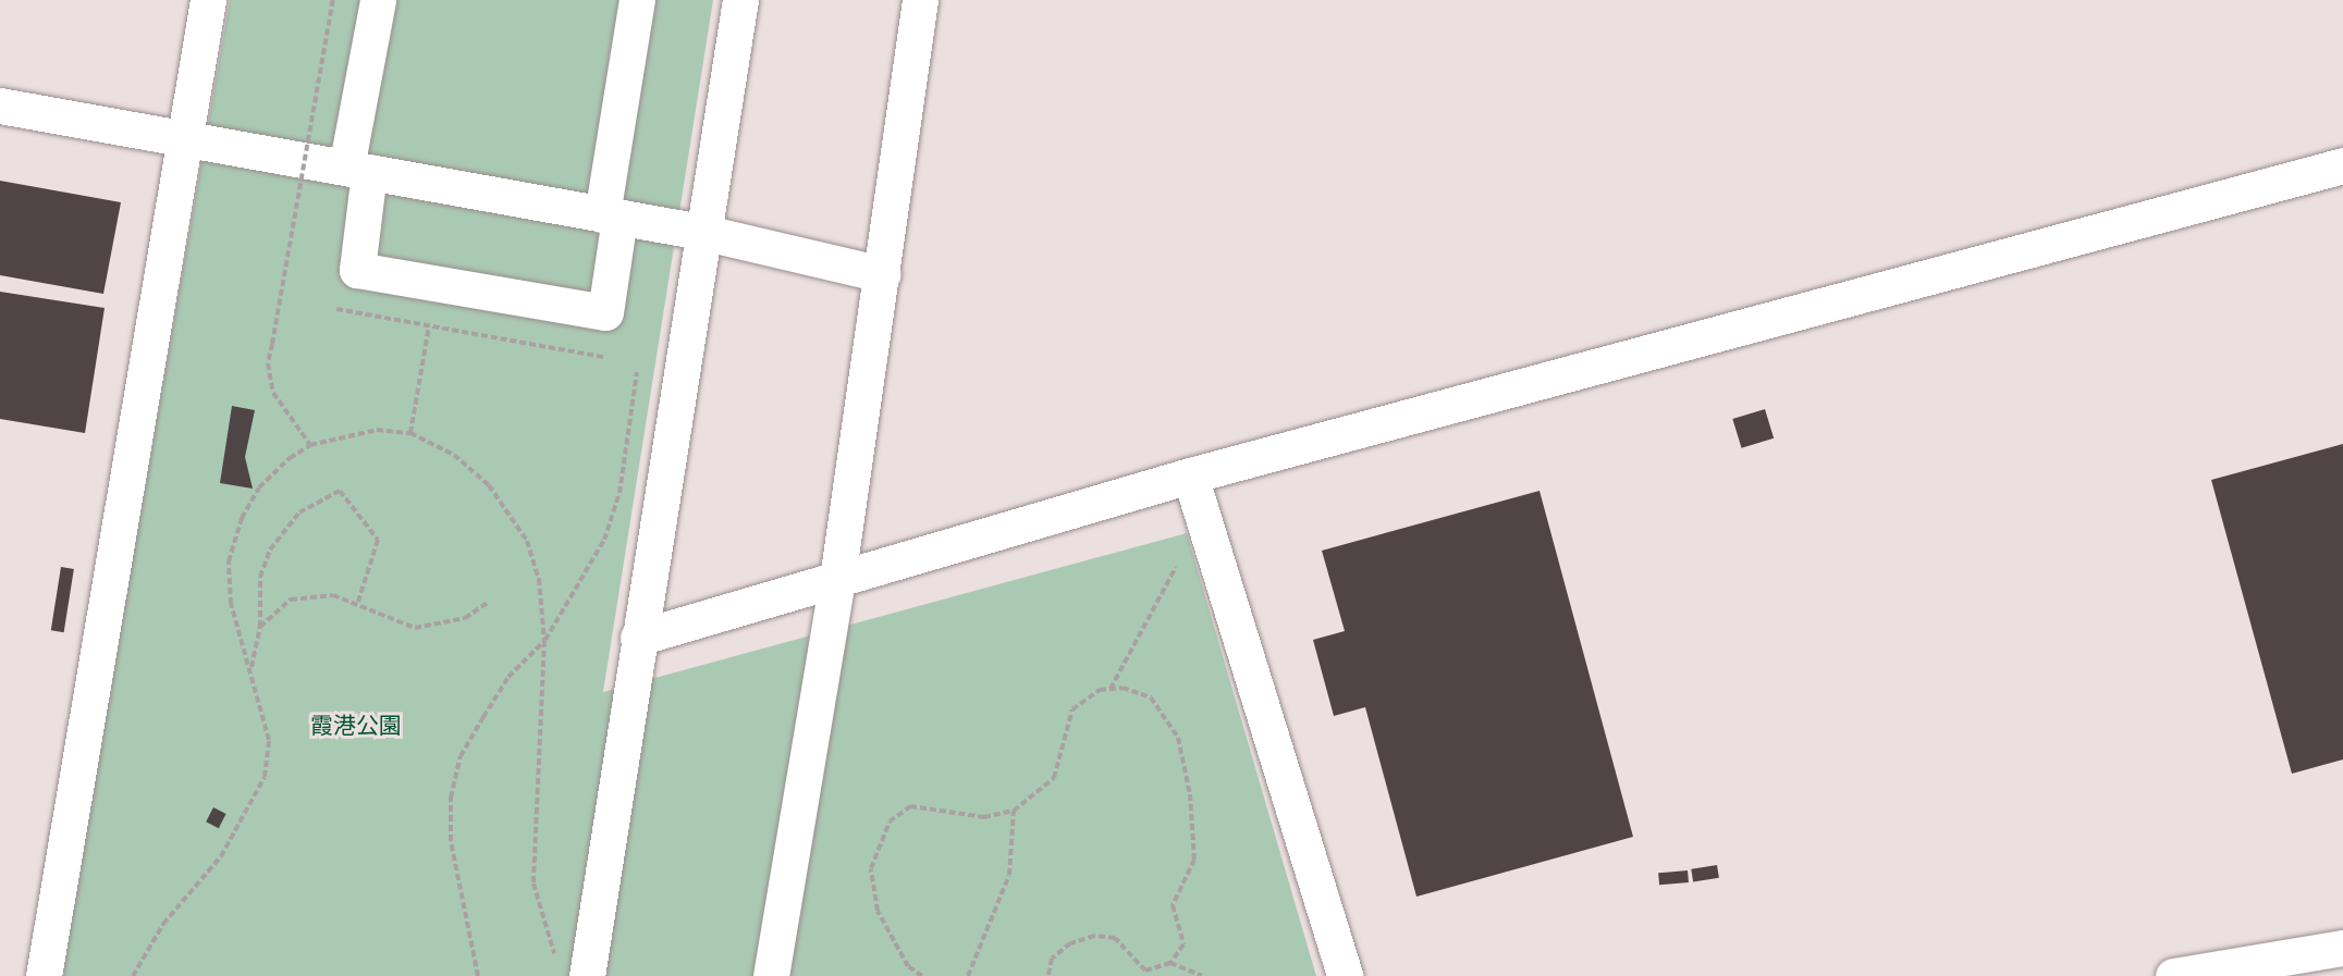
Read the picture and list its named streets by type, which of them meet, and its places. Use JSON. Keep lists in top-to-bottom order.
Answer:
{
  "parks": ["霞港公園"]
}
